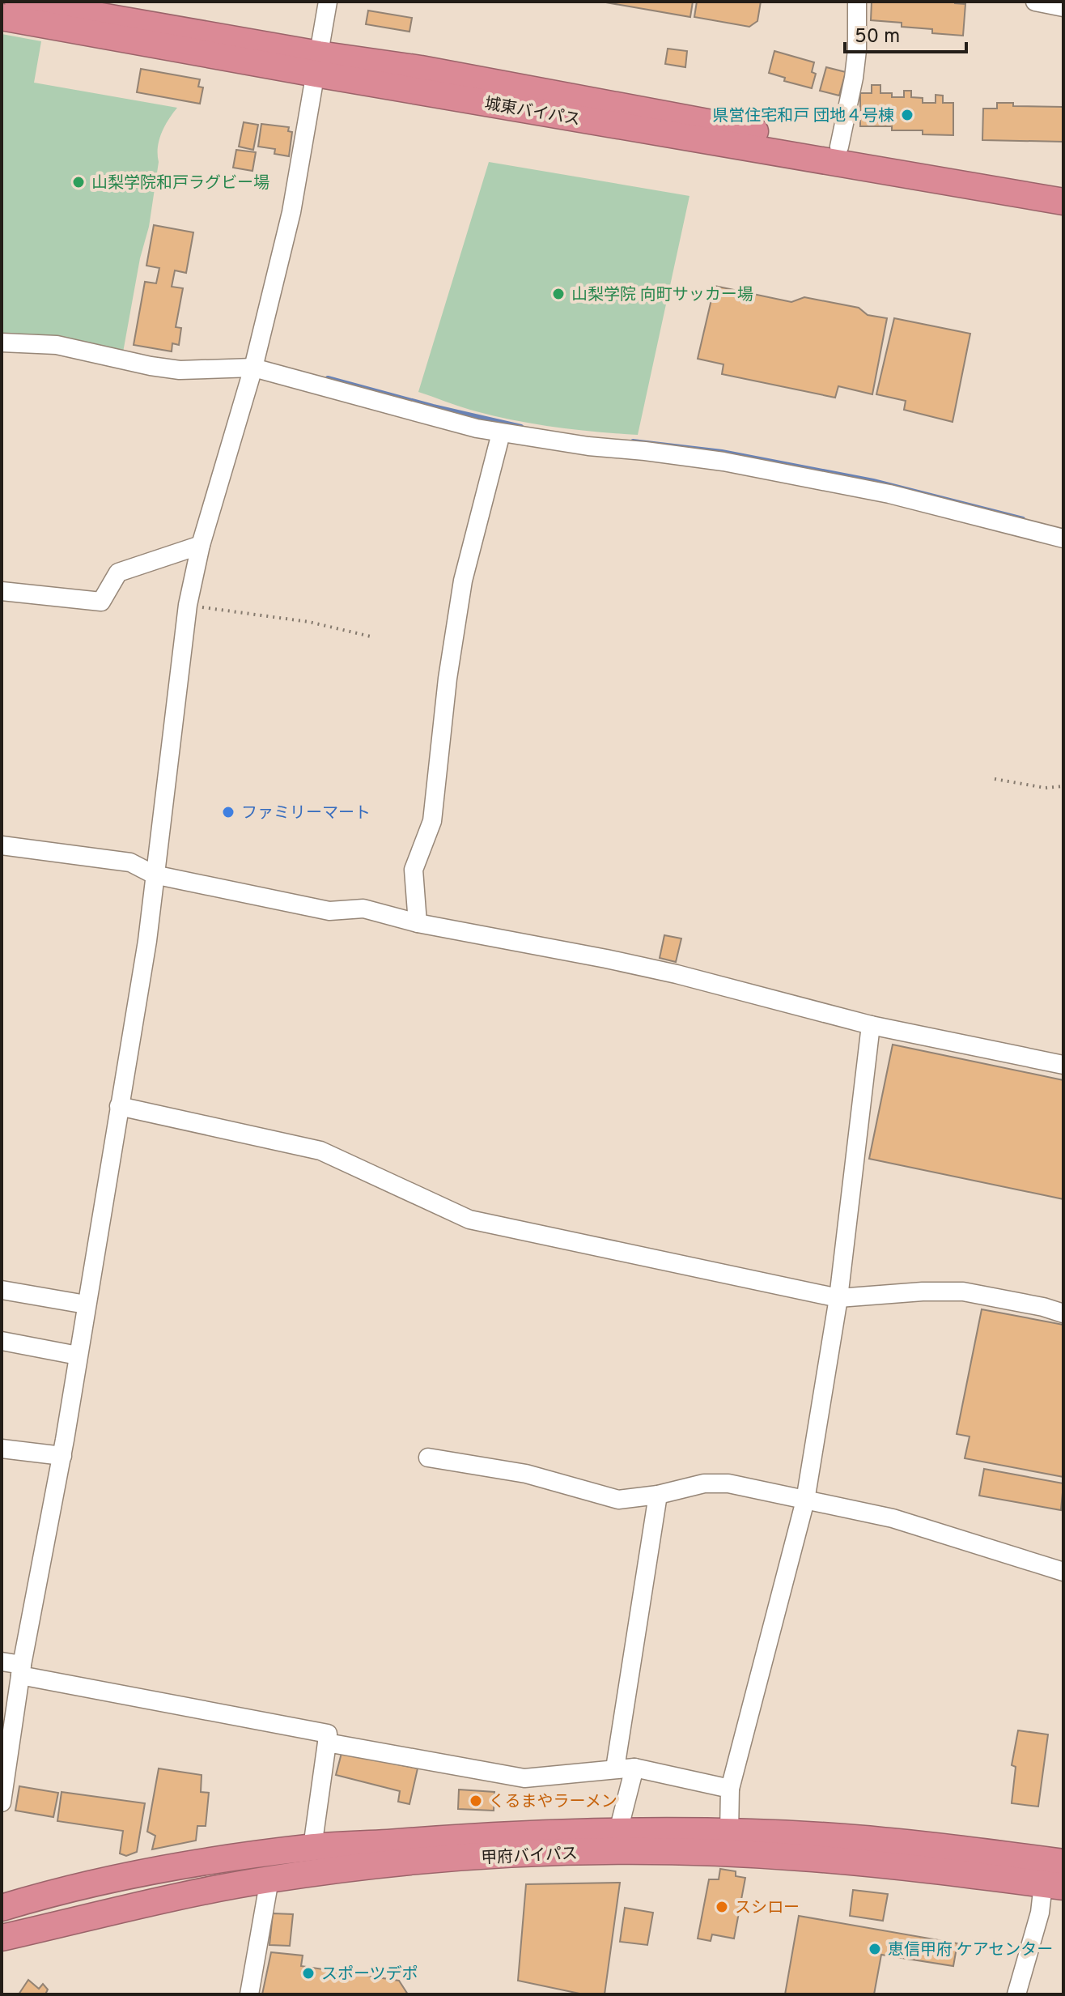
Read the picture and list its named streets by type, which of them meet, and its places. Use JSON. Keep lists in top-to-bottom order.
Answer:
{
  "streets": {
    "highway": ["城東バイパス", "甲府バイパス"]
  },
  "places": [
    "県営住宅和戸 団地４号棟",
    "山梨学院和戸ラグビー場",
    "山梨学院 向町サッカー場",
    "ファミリーマート",
    "くるまやラーメン",
    "スシロー",
    "恵信甲府 ケアセンター",
    "スポーツデポ"
  ],
  "scale_bar": "50 m"
}
